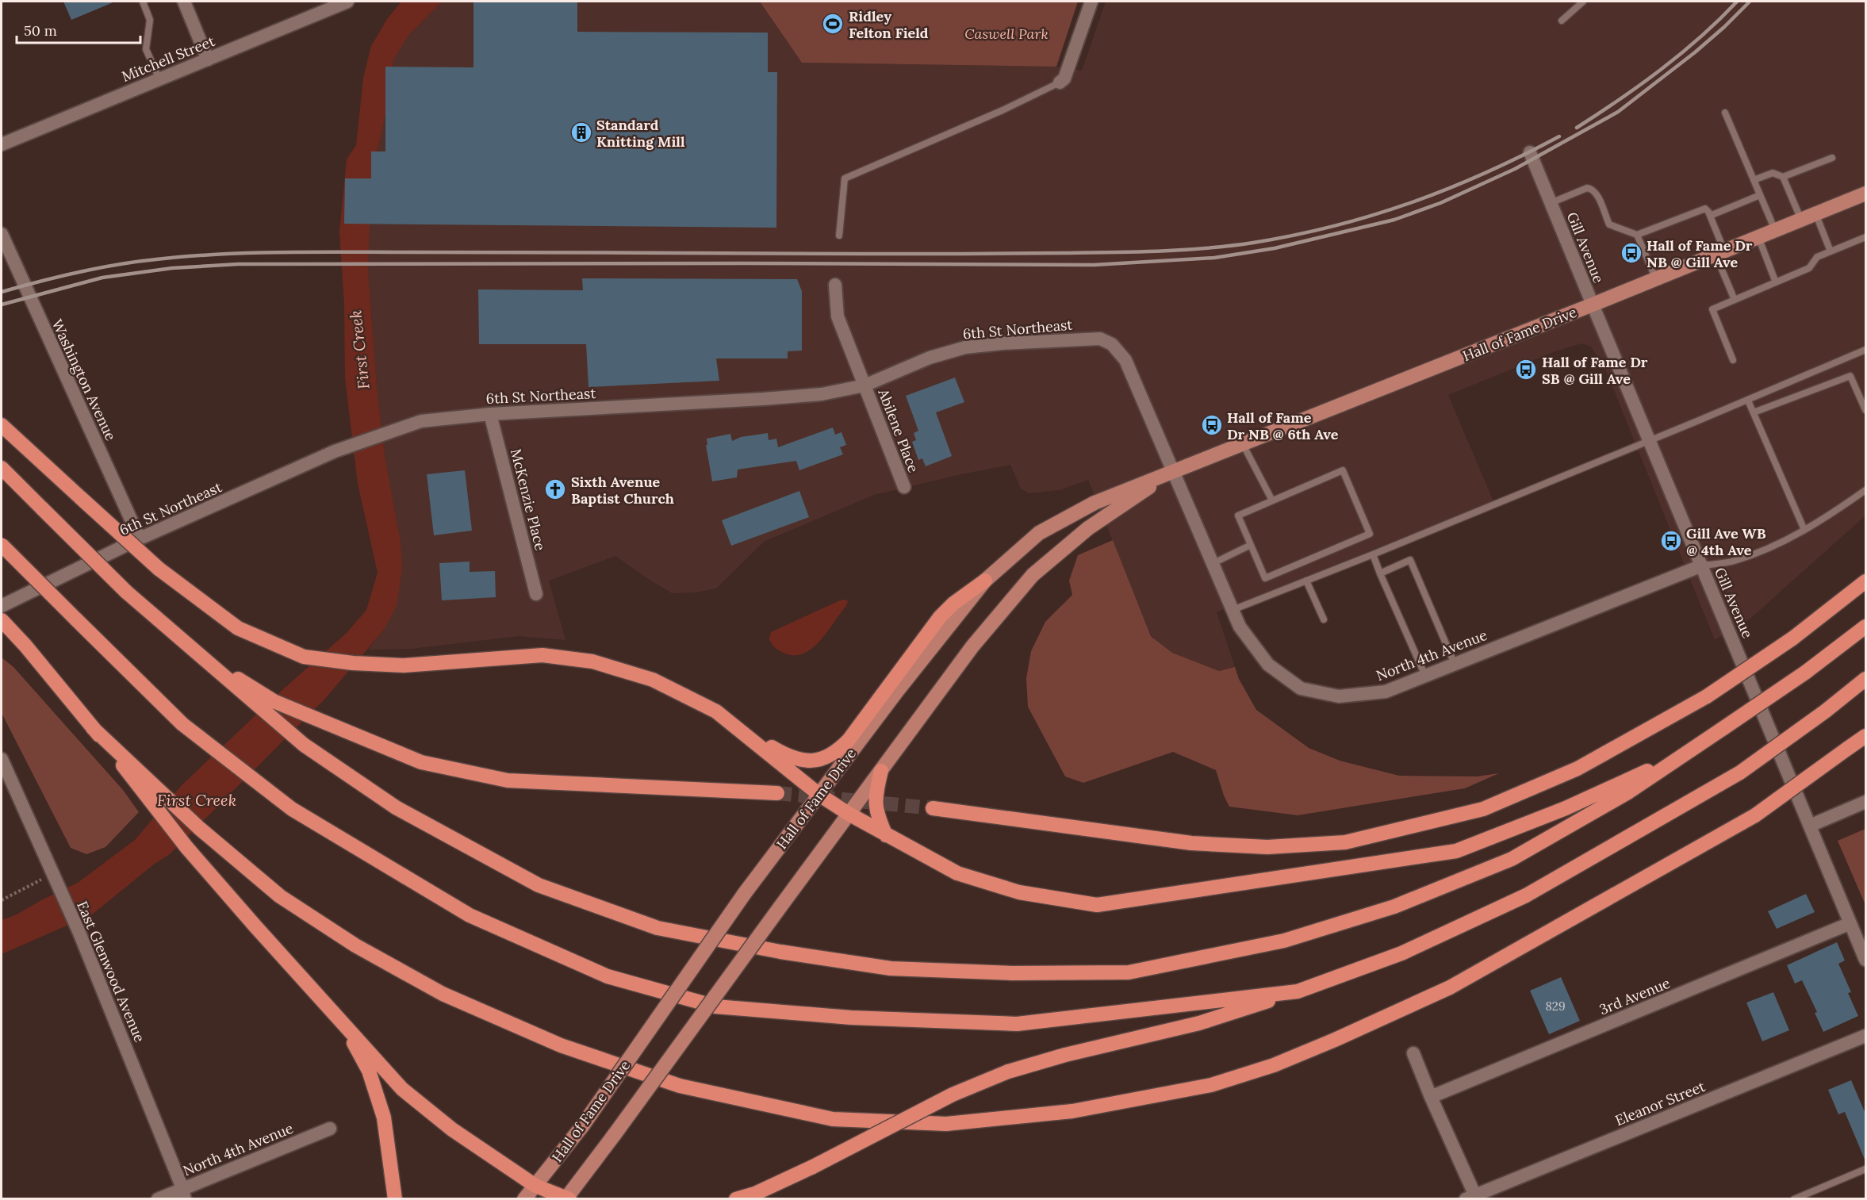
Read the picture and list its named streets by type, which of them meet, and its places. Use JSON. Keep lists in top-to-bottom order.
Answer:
{
  "streets": {
    "main road": ["Hall of Fame Drive"],
    "street": [
      "Mitchell Street",
      "Gill Avenue",
      "6th St Northeast",
      "Washington Avenue",
      "Abilene Place",
      "McKenzie Place",
      "North 4th Avenue",
      "East Glenwood Avenue",
      "3rd Avenue",
      "Eleanor Street"
    ]
  },
  "crossings": [
    ["Gill Avenue", "Hall of Fame Drive"],
    ["Gill Avenue", "North 4th Avenue"],
    ["Gill Avenue", "3rd Avenue"],
    ["6th St Northeast", "Washington Avenue"],
    ["6th St Northeast", "Abilene Place"],
    ["6th St Northeast", "McKenzie Place"],
    ["6th St Northeast", "North 4th Avenue"],
    ["Hall of Fame Drive", "North 4th Avenue"],
    ["North 4th Avenue", "East Glenwood Avenue"]
  ],
  "water": ["First Creek"],
  "parks": ["Caswell Park"],
  "places": {
    "sports": ["Ridley Felton Field"],
    "building": ["Standard Knitting Mill"],
    "bus stop": [
      "Hall of Fame Dr NB @ Gill Ave",
      "Hall of Fame Dr SB @ Gill Ave",
      "Hall of Fame Dr NB @ 6th Ave",
      "Gill Ave WB @ 4th Ave"
    ],
    "church": ["Sixth Avenue Baptist Church"]
  },
  "house_numbers": ["829"],
  "scale_bar": "50 m"
}
